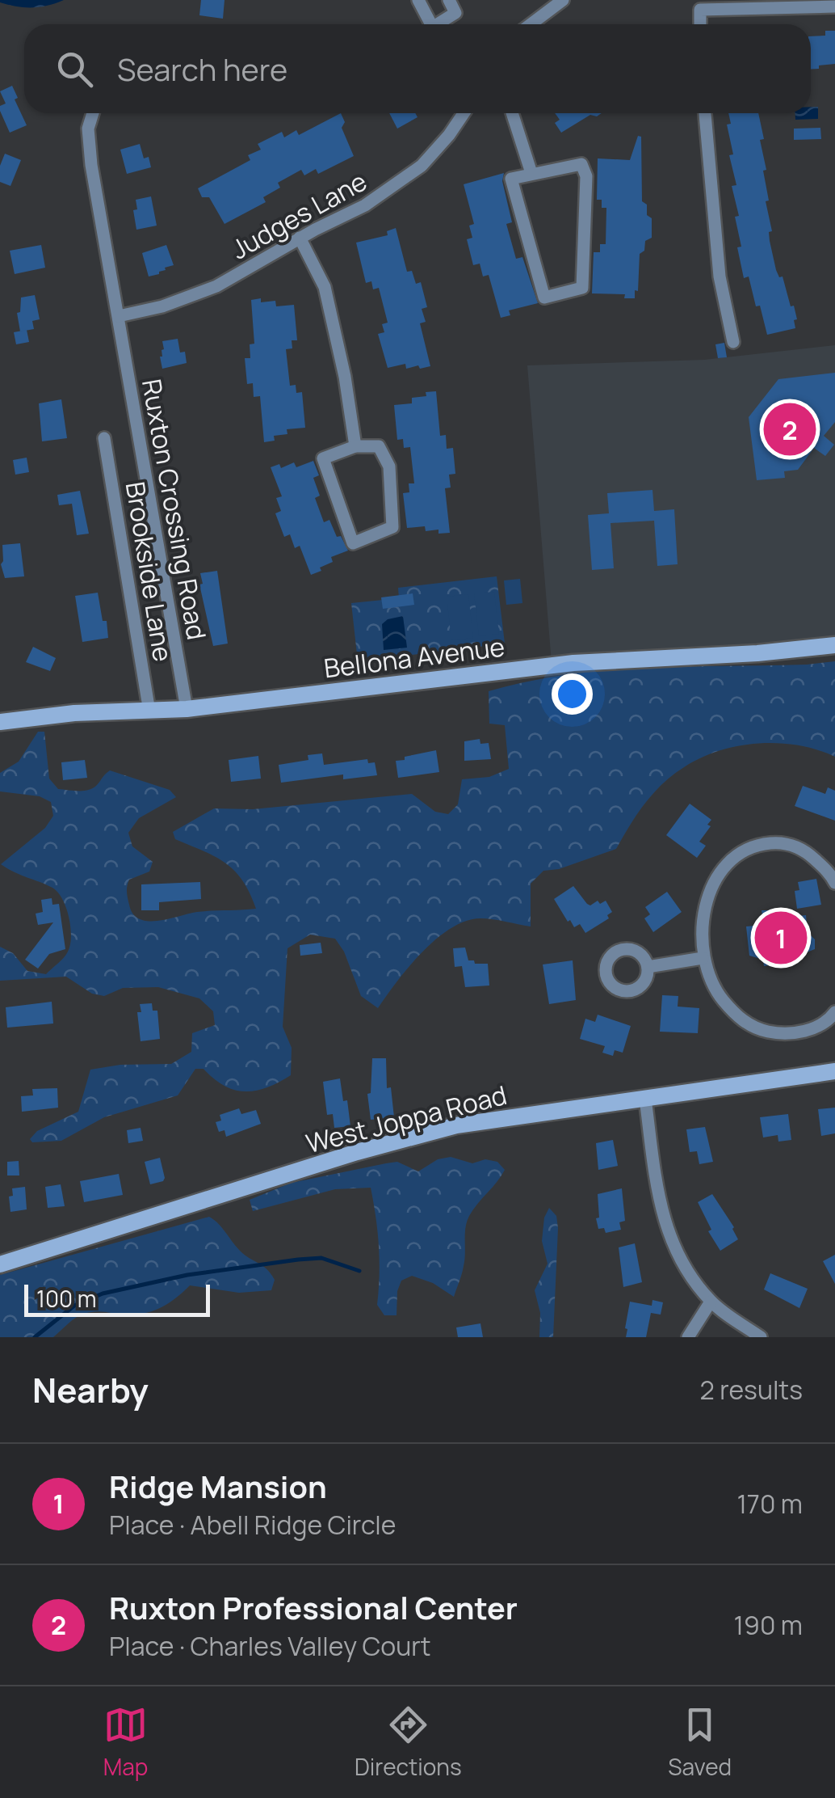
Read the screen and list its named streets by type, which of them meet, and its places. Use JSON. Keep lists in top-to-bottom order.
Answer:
{
  "streets": {
    "street": [
      "Judges Lane",
      "Ruxton Crossing Road",
      "Brookside Lane",
      "Bellona Avenue",
      "West Joppa Road"
    ]
  },
  "crossings": [
    ["Judges Lane", "Ruxton Crossing Road"],
    ["Ruxton Crossing Road", "Bellona Avenue"],
    ["Brookside Lane", "Bellona Avenue"]
  ],
  "scale_bar": "100 m",
  "page": {
    "search": "Search here",
    "pins": ["2", "1"],
    "scale": "100 m",
    "heading": ["Nearby", "2 results"],
    "list": [
      {
        "mark": "1",
        "name": "Ridge Mansion",
        "note": "Place · Abell Ridge Circle",
        "value": "170 m"
      },
      {
        "mark": "2",
        "name": "Ruxton Professional Center",
        "note": "Place · Charles Valley Court",
        "value": "190 m"
      }
    ],
    "nav": ["Map", "Directions", "Saved"]
  }
}
